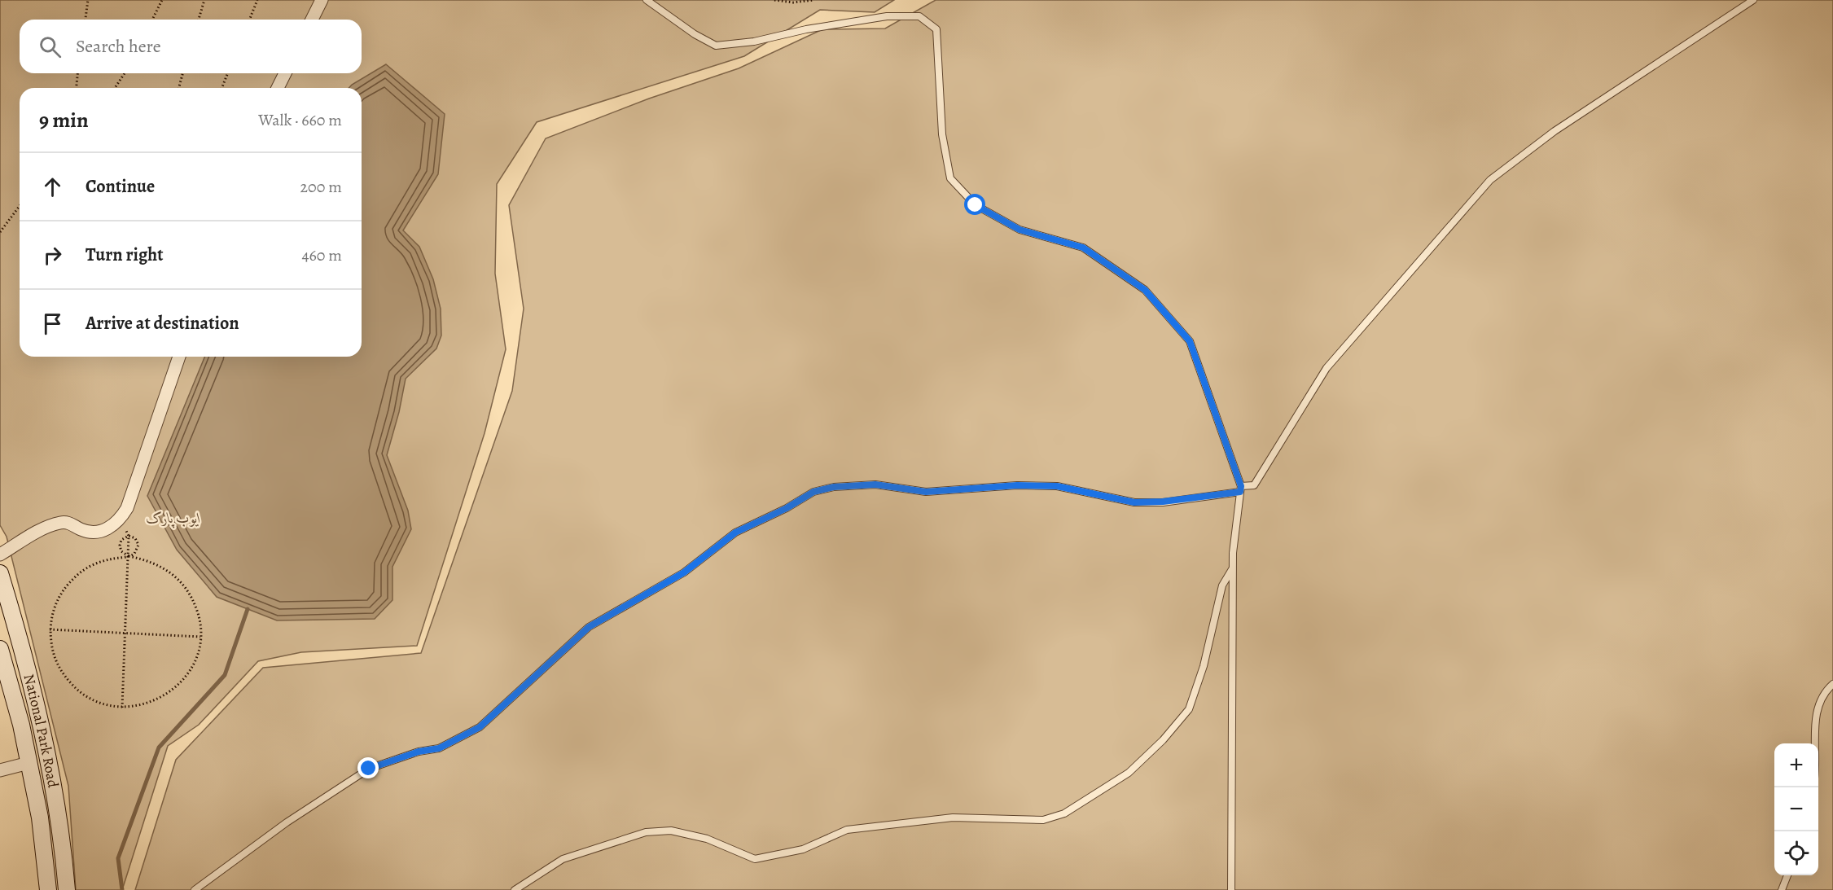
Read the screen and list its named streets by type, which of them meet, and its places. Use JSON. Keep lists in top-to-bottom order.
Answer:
{
  "streets": {
    "main road": ["National Park Road"]
  },
  "parks": ["ایوب پارک"],
  "page": {
    "search": "Search here",
    "heading": ["9 min", "Walk · 660 m"],
    "list": [
      ["Continue", "200 m"],
      ["Turn right", "460 m"],
      "Arrive at destination"
    ],
    "map_buttons": ["+", "−"]
  }
}
